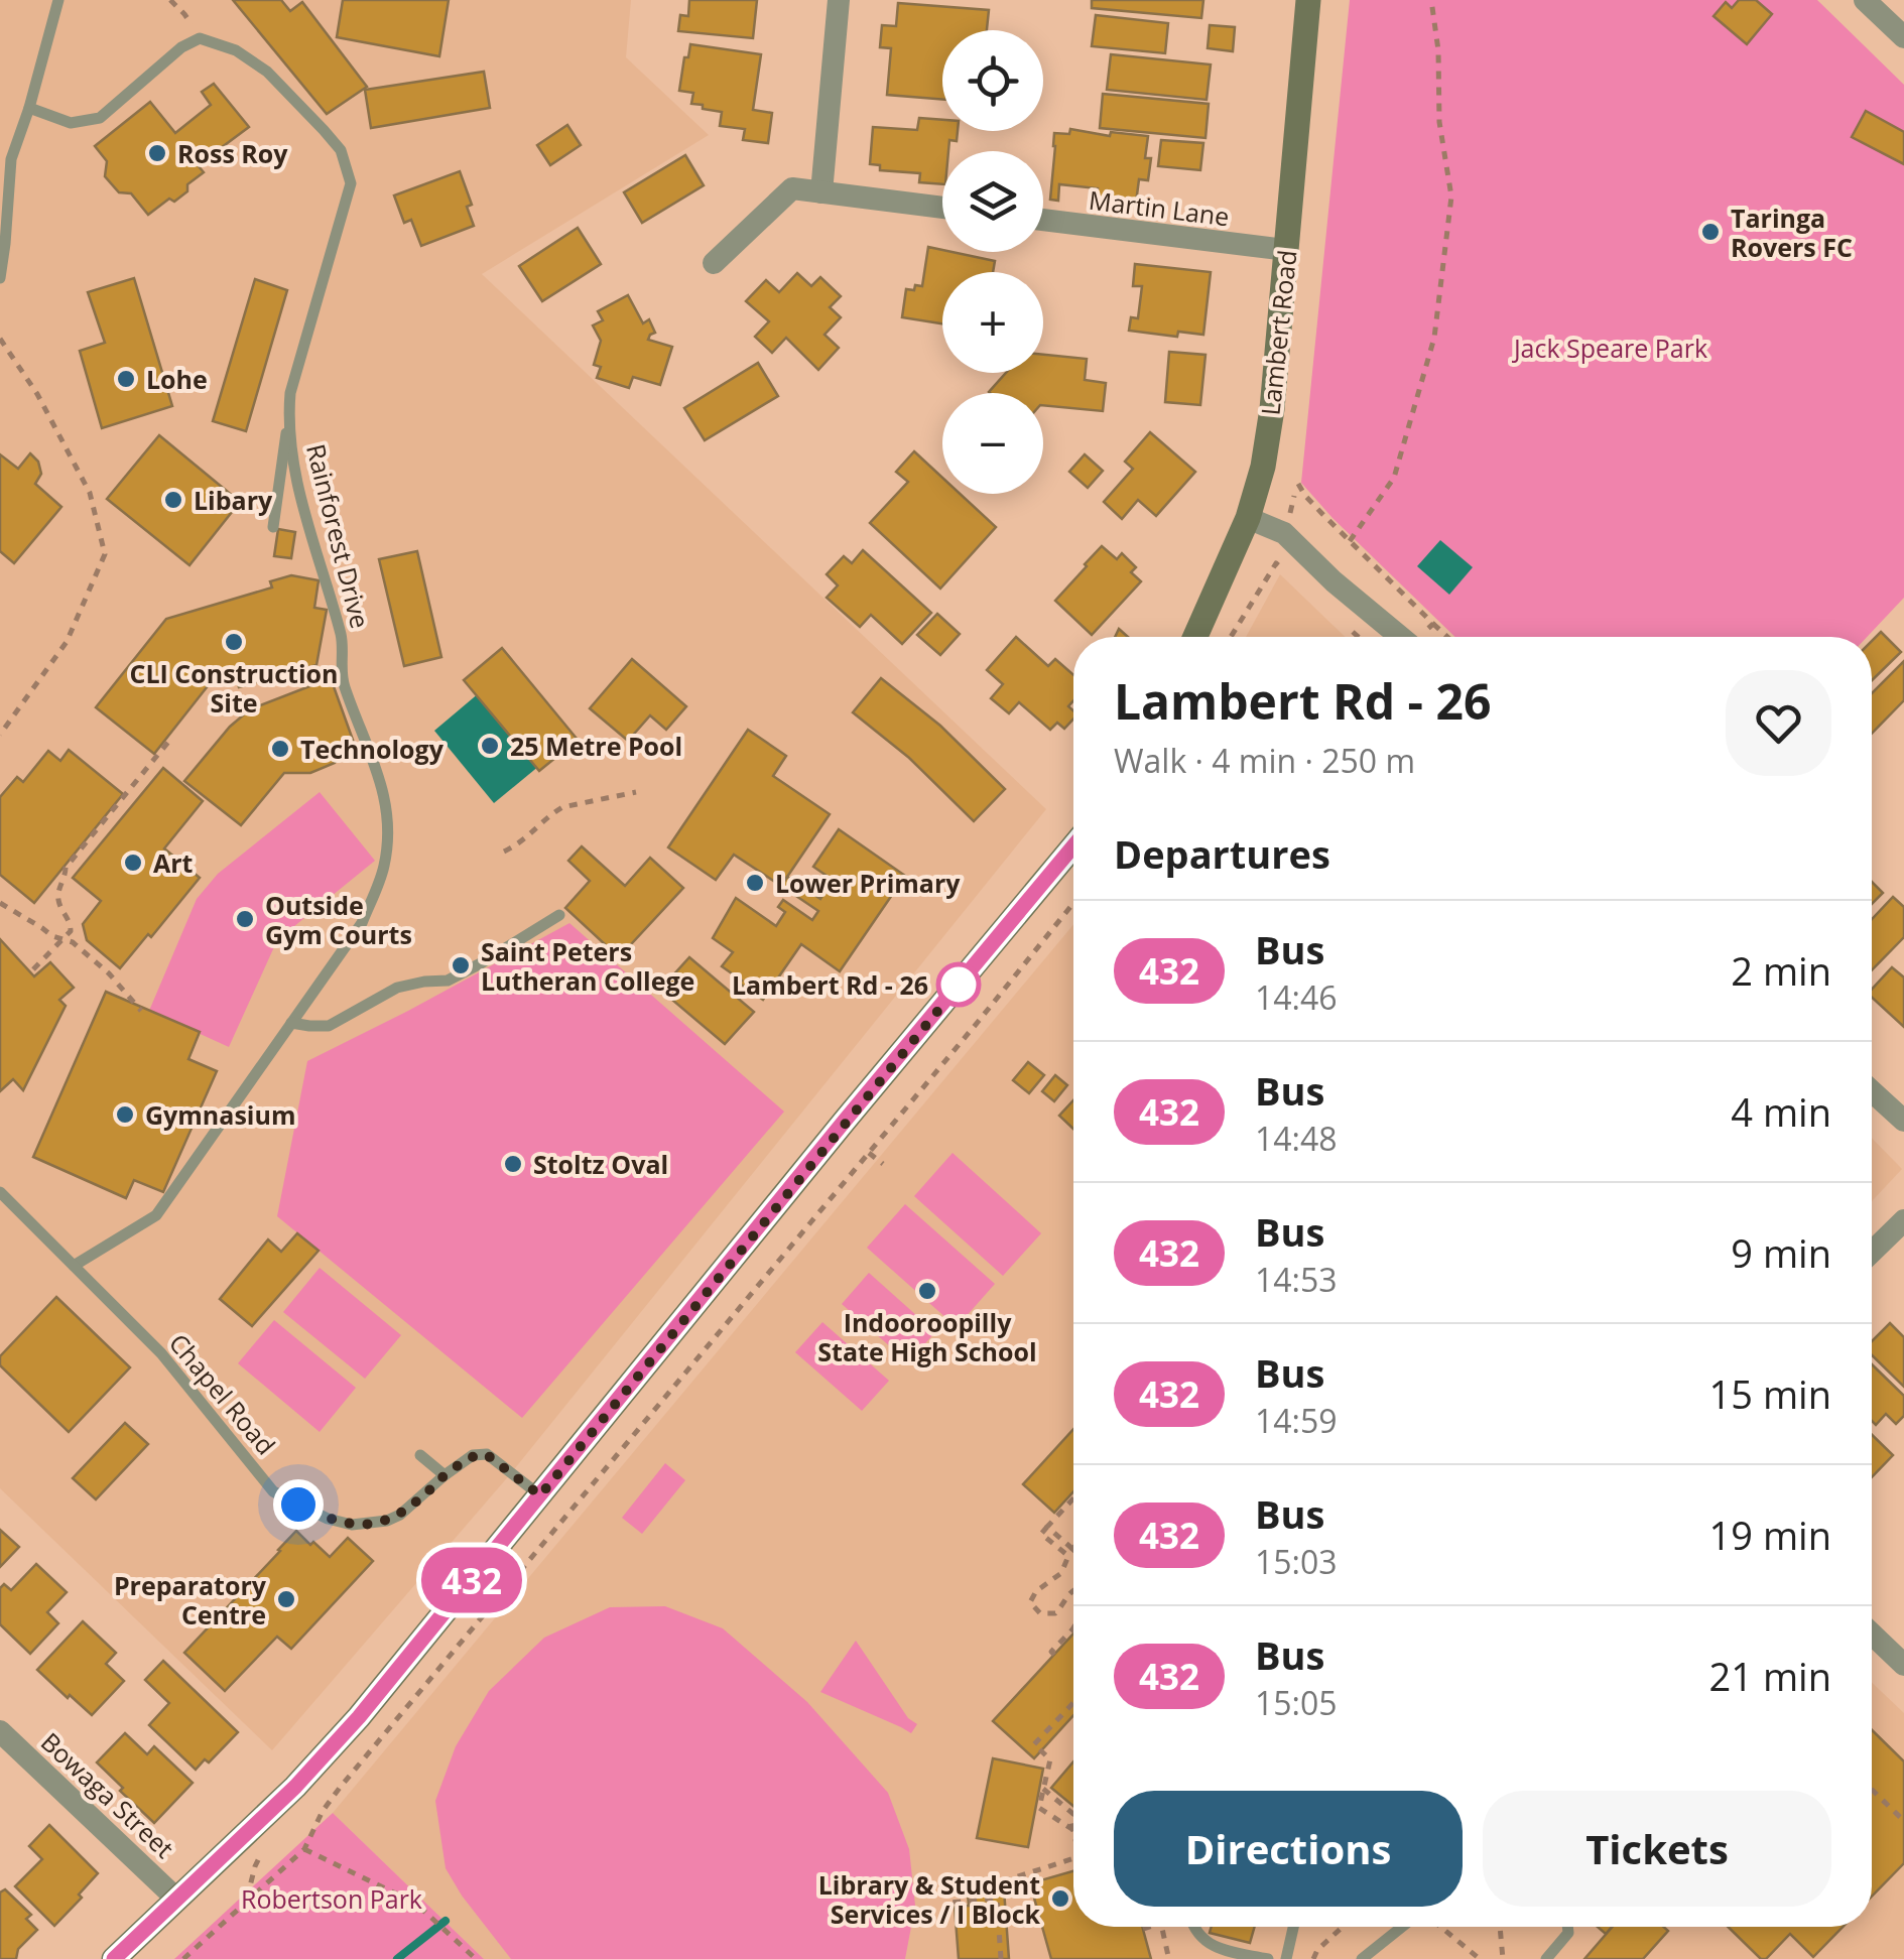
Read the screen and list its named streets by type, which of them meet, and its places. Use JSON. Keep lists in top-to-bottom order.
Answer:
{
  "streets": {
    "main road": ["Lambert Road"],
    "street": ["Martin Lane", "Bowaga Street"],
    "lane": ["Rainforest Drive", "Chapel Road"]
  },
  "crossings": [
    ["Martin Lane", "Lambert Road"],
    ["Rainforest Drive", "Chapel Road"]
  ],
  "parks": ["Jack Speare Park", "Robertson Park"],
  "places": [
    "Ross Roy",
    "Taringa Rovers FC",
    "Lohe",
    "Libary",
    "CLI Construction Site",
    "25 Metre Pool",
    "Technology",
    "Art",
    "Lower Primary",
    "Outside Gym Courts",
    "Saint Peters Lutheran College",
    "Lambert Rd - 26",
    "Gymnasium",
    "Stoltz Oval",
    "Indooroopilly State High School",
    "Preparatory Centre",
    "Library & Student Services / I Block"
  ],
  "lines": ["bus line 432"],
  "page": {
    "on_map": "432",
    "map_buttons": ["+", "−"],
    "heading": [
      ["Lambert Rd - 26", "Walk · 4 min · 250 m"],
      "Departures"
    ],
    "list": [
      {
        "mark": "432",
        "name": "Bus",
        "note": "14:46",
        "value": "2 min"
      },
      {
        "mark": "432",
        "name": "Bus",
        "note": "14:48",
        "value": "4 min"
      },
      {
        "mark": "432",
        "name": "Bus",
        "note": "14:53",
        "value": "9 min"
      },
      {
        "mark": "432",
        "name": "Bus",
        "note": "14:59",
        "value": "15 min"
      },
      {
        "mark": "432",
        "name": "Bus",
        "note": "15:03",
        "value": "19 min"
      },
      {
        "mark": "432",
        "name": "Bus",
        "note": "15:05",
        "value": "21 min"
      }
    ],
    "buttons": ["Directions", "Tickets"]
  }
}
